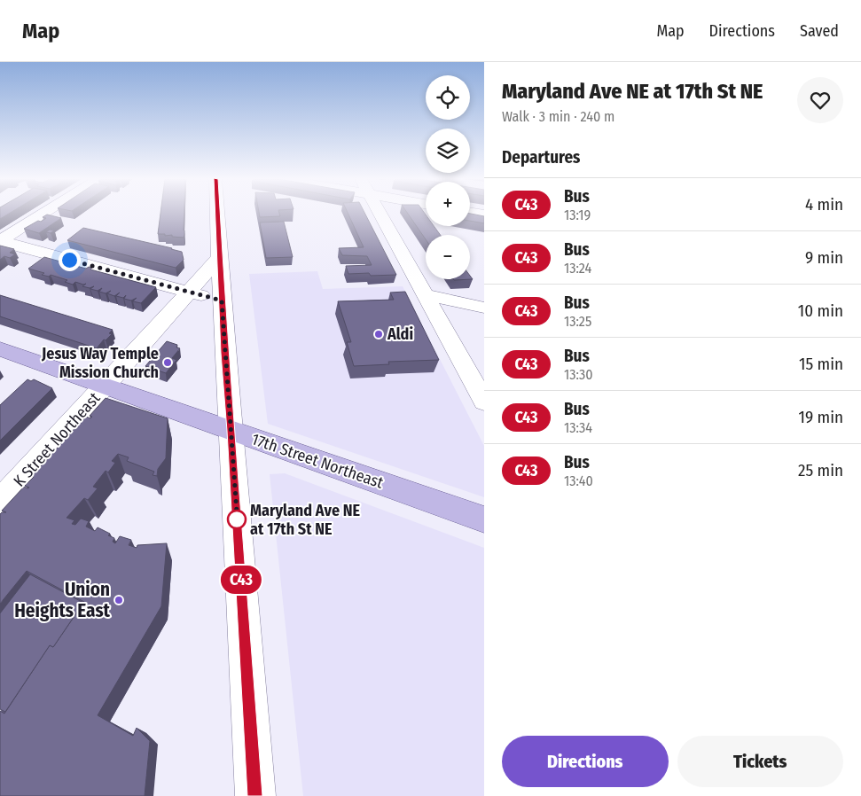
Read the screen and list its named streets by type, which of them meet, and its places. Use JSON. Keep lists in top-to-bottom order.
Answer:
{
  "streets": {
    "main road": ["17th Street Northeast"],
    "street": ["K Street Northeast"]
  },
  "crossings": [
    ["K Street Northeast", "17th Street Northeast"]
  ],
  "places": [
    "Aldi",
    "Jesus Way Temple Mission Church",
    "Maryland Ave NE at 17th St NE",
    "Union Heights East"
  ],
  "lines": ["bus line C43"],
  "page": {
    "header": "Map",
    "nav": ["Map", "Directions", "Saved"],
    "on_map": "C43",
    "heading": [
      ["Maryland Ave NE at 17th St NE", "Walk · 3 min · 240 m"],
      "Departures"
    ],
    "map_buttons": ["+", "−"],
    "list": [
      {
        "mark": "C43",
        "name": "Bus",
        "note": "13:19",
        "value": "4 min"
      },
      {
        "mark": "C43",
        "name": "Bus",
        "note": "13:24",
        "value": "9 min"
      },
      {
        "mark": "C43",
        "name": "Bus",
        "note": "13:25",
        "value": "10 min"
      },
      {
        "mark": "C43",
        "name": "Bus",
        "note": "13:30",
        "value": "15 min"
      },
      {
        "mark": "C43",
        "name": "Bus",
        "note": "13:34",
        "value": "19 min"
      },
      {
        "mark": "C43",
        "name": "Bus",
        "note": "13:40",
        "value": "25 min"
      }
    ],
    "buttons": ["Directions", "Tickets"]
  }
}
